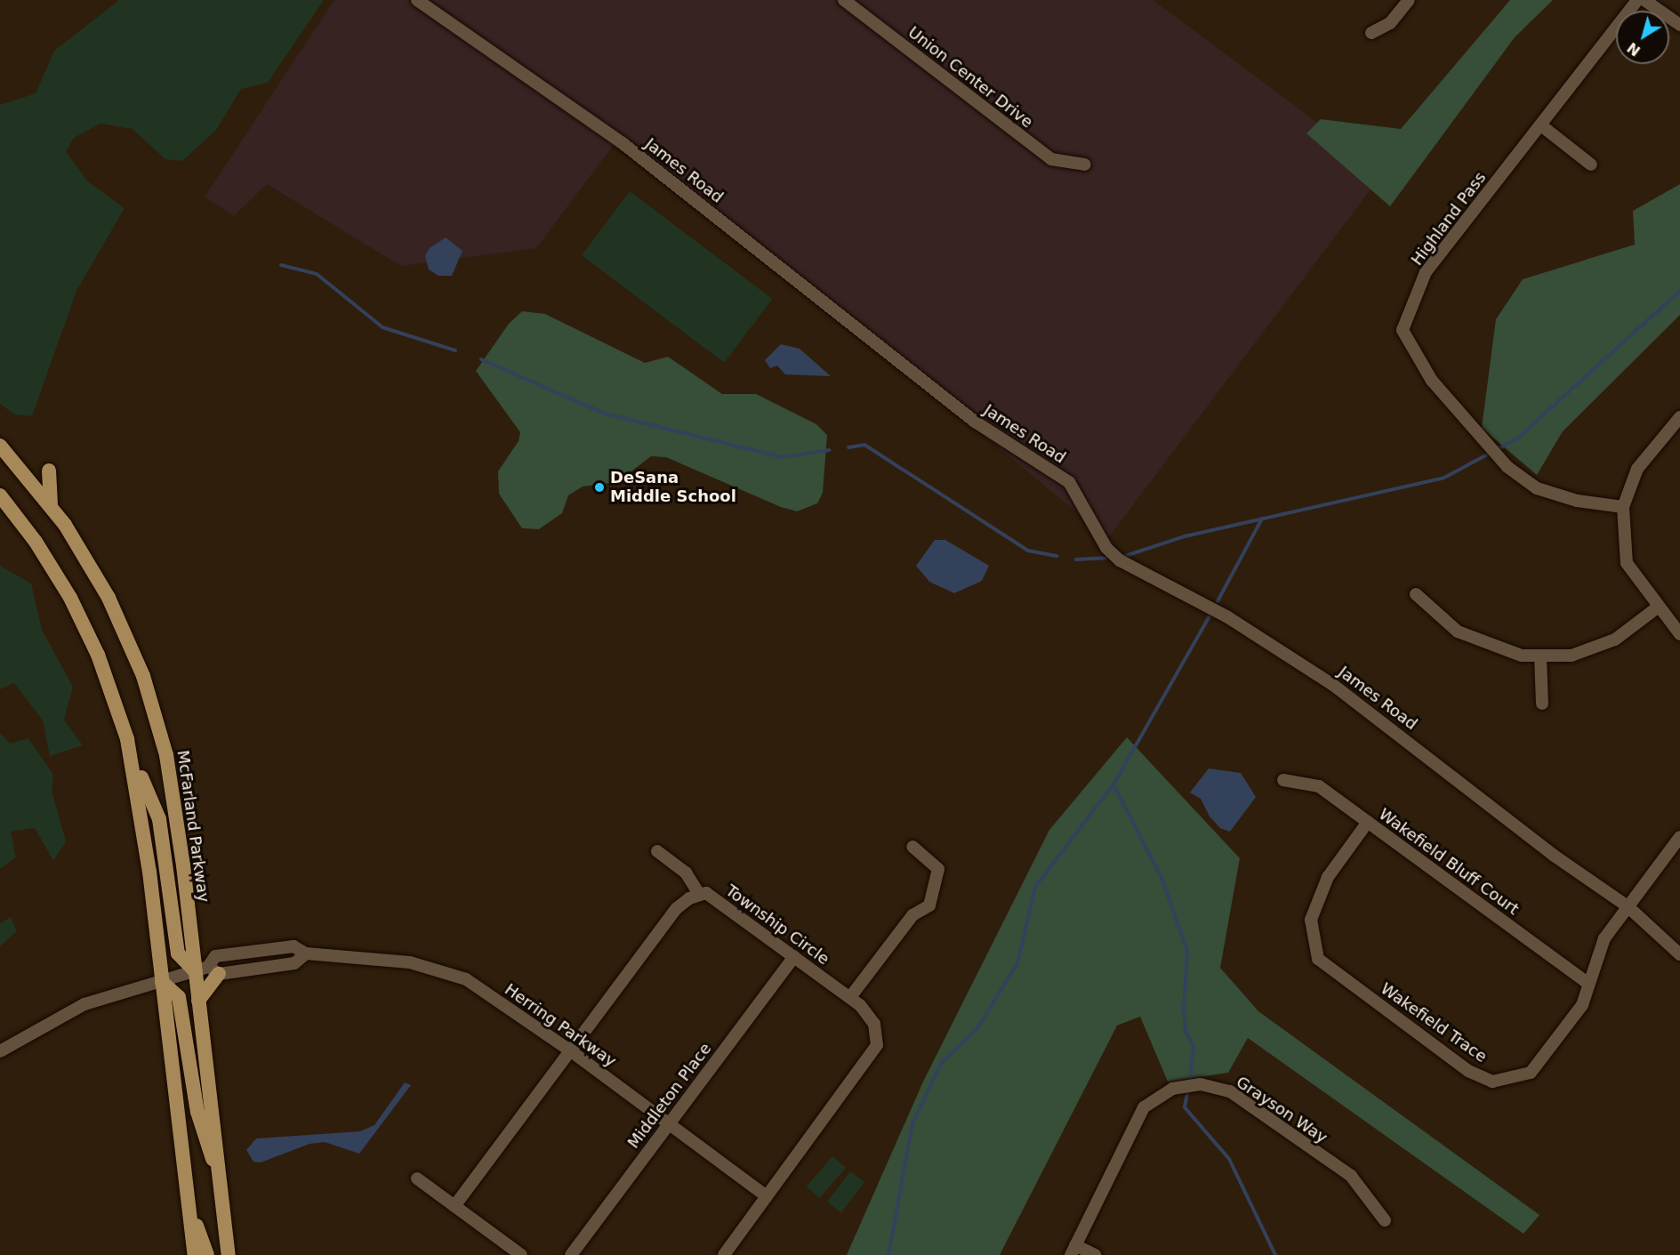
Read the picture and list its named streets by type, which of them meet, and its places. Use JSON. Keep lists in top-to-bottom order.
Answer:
{
  "streets": {
    "main road": ["McFarland Parkway"],
    "street": [
      "Union Center Drive",
      "James Road",
      "Highland Pass",
      "Wakefield Bluff Court",
      "Township Circle",
      "Wakefield Trace",
      "Herring Parkway",
      "Middleton Place",
      "Grayson Way"
    ]
  },
  "crossings": [
    ["James Road", "Wakefield Trace"],
    ["McFarland Parkway", "Herring Parkway"],
    ["Wakefield Bluff Court", "Wakefield Trace"],
    ["Township Circle", "Herring Parkway"],
    ["Township Circle", "Middleton Place"],
    ["Herring Parkway", "Middleton Place"]
  ],
  "places": ["DeSana Middle School"],
  "north": "bottom left"
}
